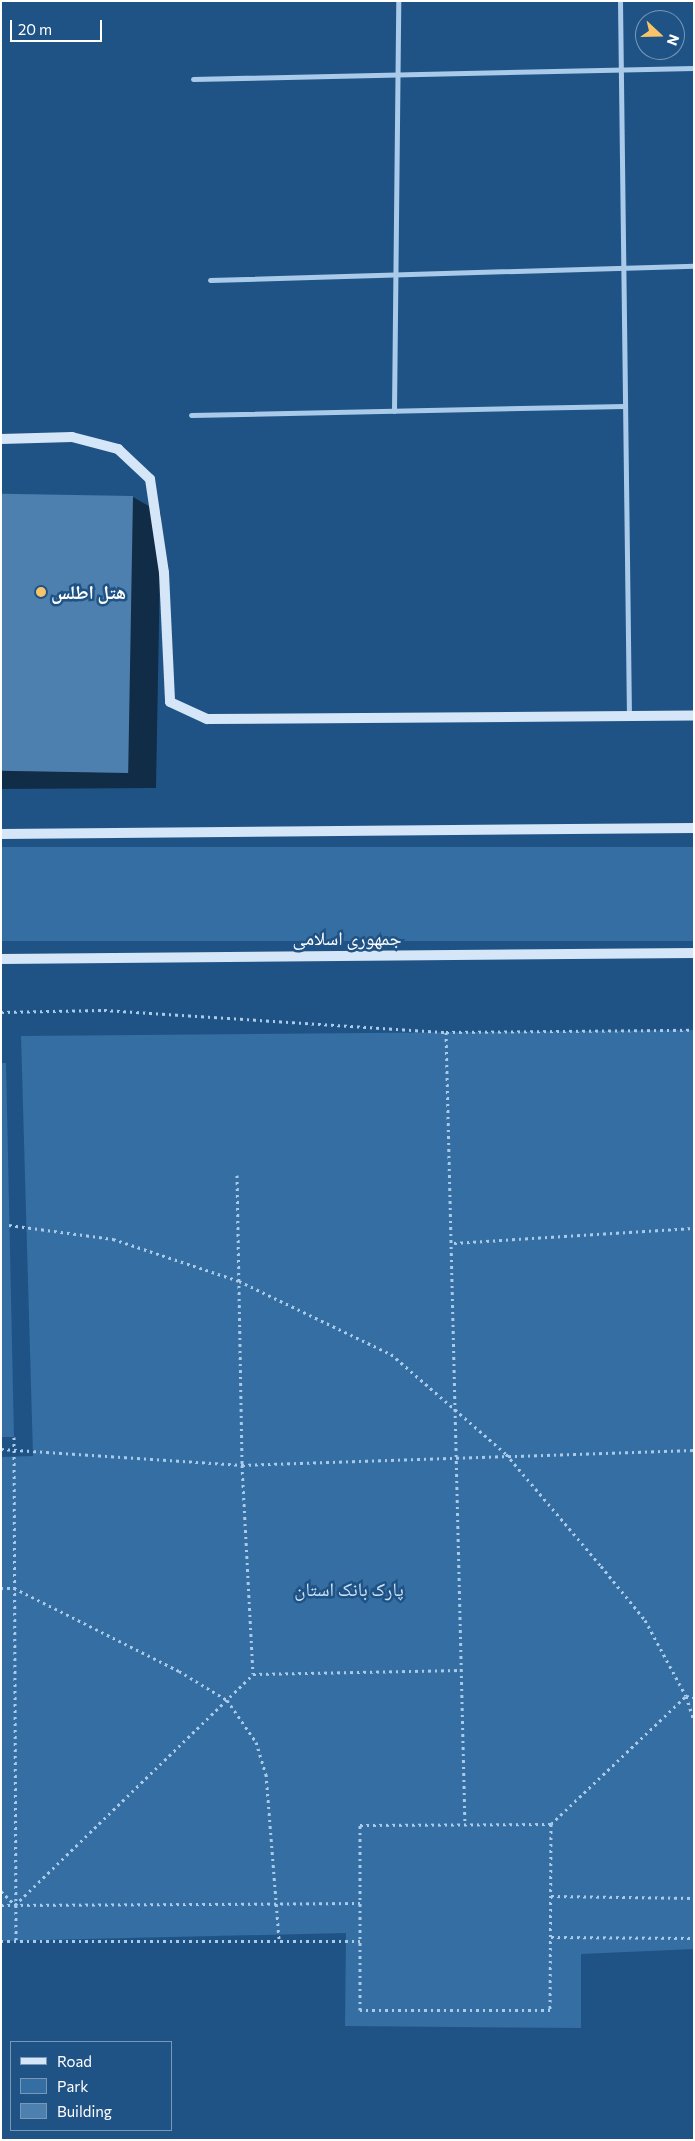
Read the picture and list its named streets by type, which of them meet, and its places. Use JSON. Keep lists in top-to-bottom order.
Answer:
{
  "streets": {
    "main road": ["جمهوری اسلامی"]
  },
  "parks": ["پارک بانک استان"],
  "places": ["هتل اطلس"],
  "legend": ["Road", "Park", "Building"],
  "scale_bar": "20 m",
  "north": "right"
}
